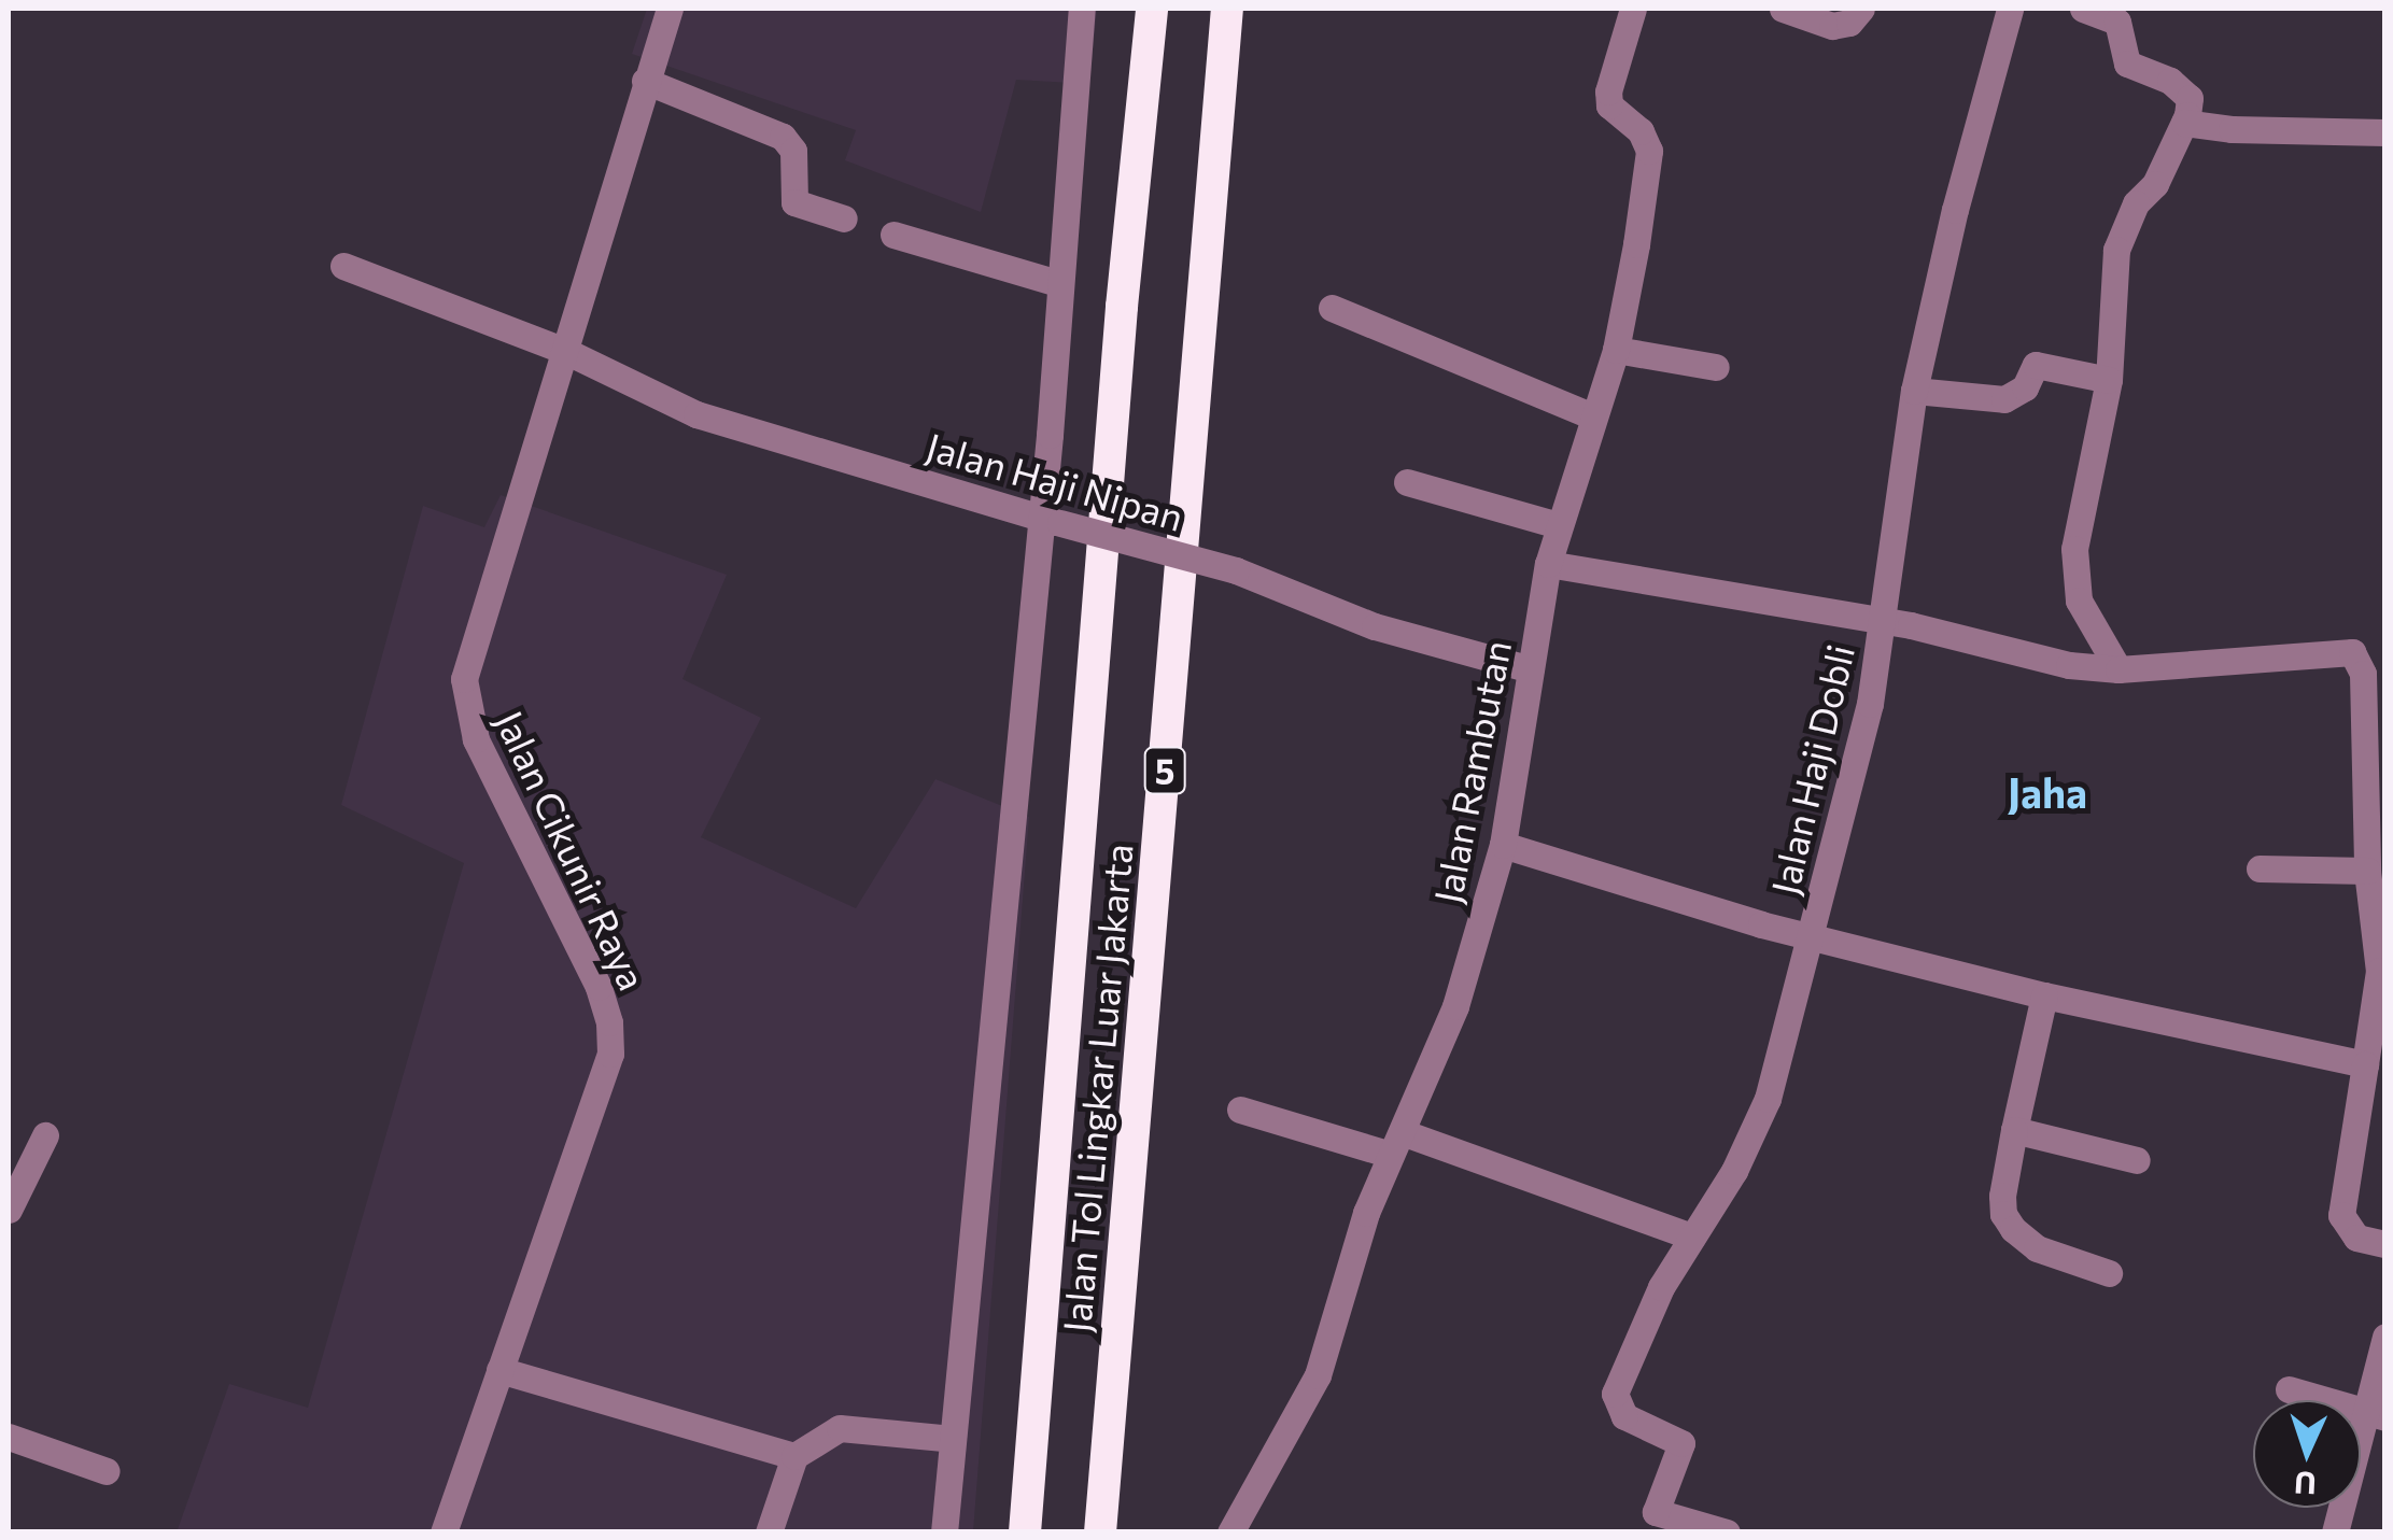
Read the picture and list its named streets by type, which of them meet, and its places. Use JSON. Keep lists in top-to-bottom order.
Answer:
{
  "streets": {
    "highway": ["5", "Jalan Tol Lingkar Luar Jakarta"],
    "street": [
      "Jalan Haji Nipan",
      "Jalan Haji Dobli",
      "Jalan Rambutan",
      "Jalan Cikunir Raya"
    ]
  },
  "crossings": [
    ["Jalan Haji Nipan", "Jalan Rambutan"],
    ["Jalan Haji Nipan", "Jalan Cikunir Raya"]
  ],
  "districts": ["Jaha"],
  "north": "bottom"
}
